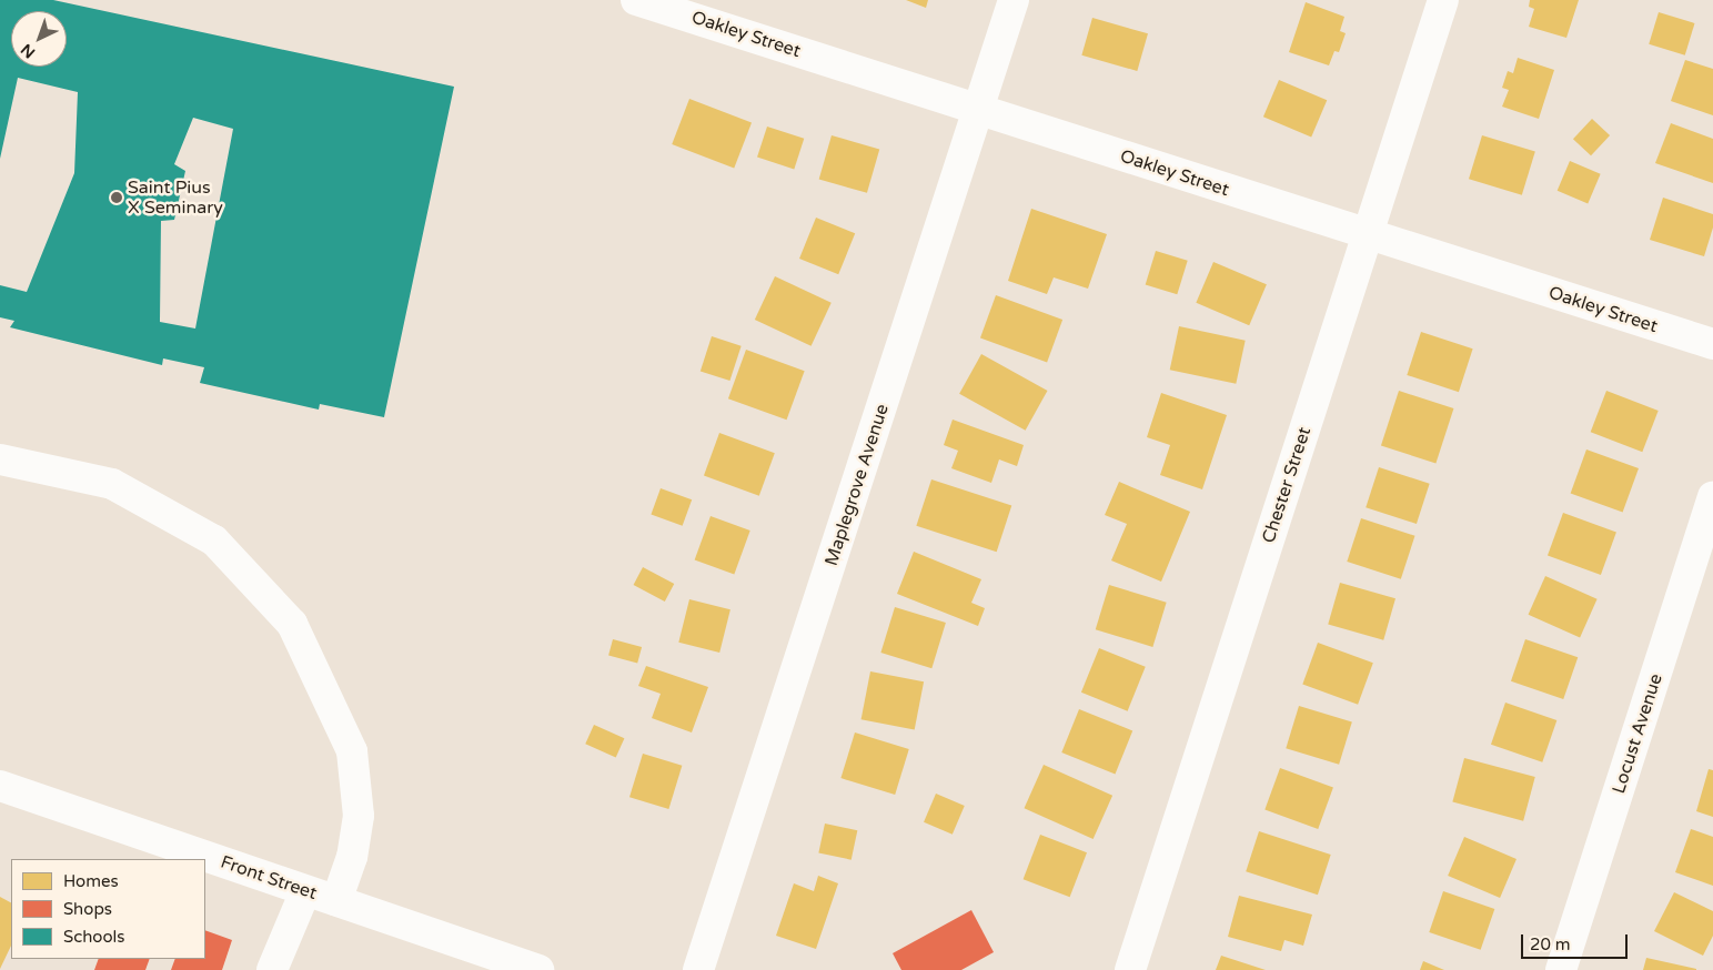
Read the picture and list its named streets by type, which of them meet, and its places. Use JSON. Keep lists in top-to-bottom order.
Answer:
{
  "streets": {
    "street": [
      "Oakley Street",
      "Maplegrove Avenue",
      "Chester Street",
      "Locust Avenue",
      "Front Street"
    ]
  },
  "crossings": [
    ["Oakley Street", "Maplegrove Avenue"],
    ["Oakley Street", "Chester Street"]
  ],
  "places": ["Saint Pius X Seminary"],
  "legend": ["Homes", "Shops", "Schools"],
  "scale_bar": "20 m",
  "north": "bottom left"
}
